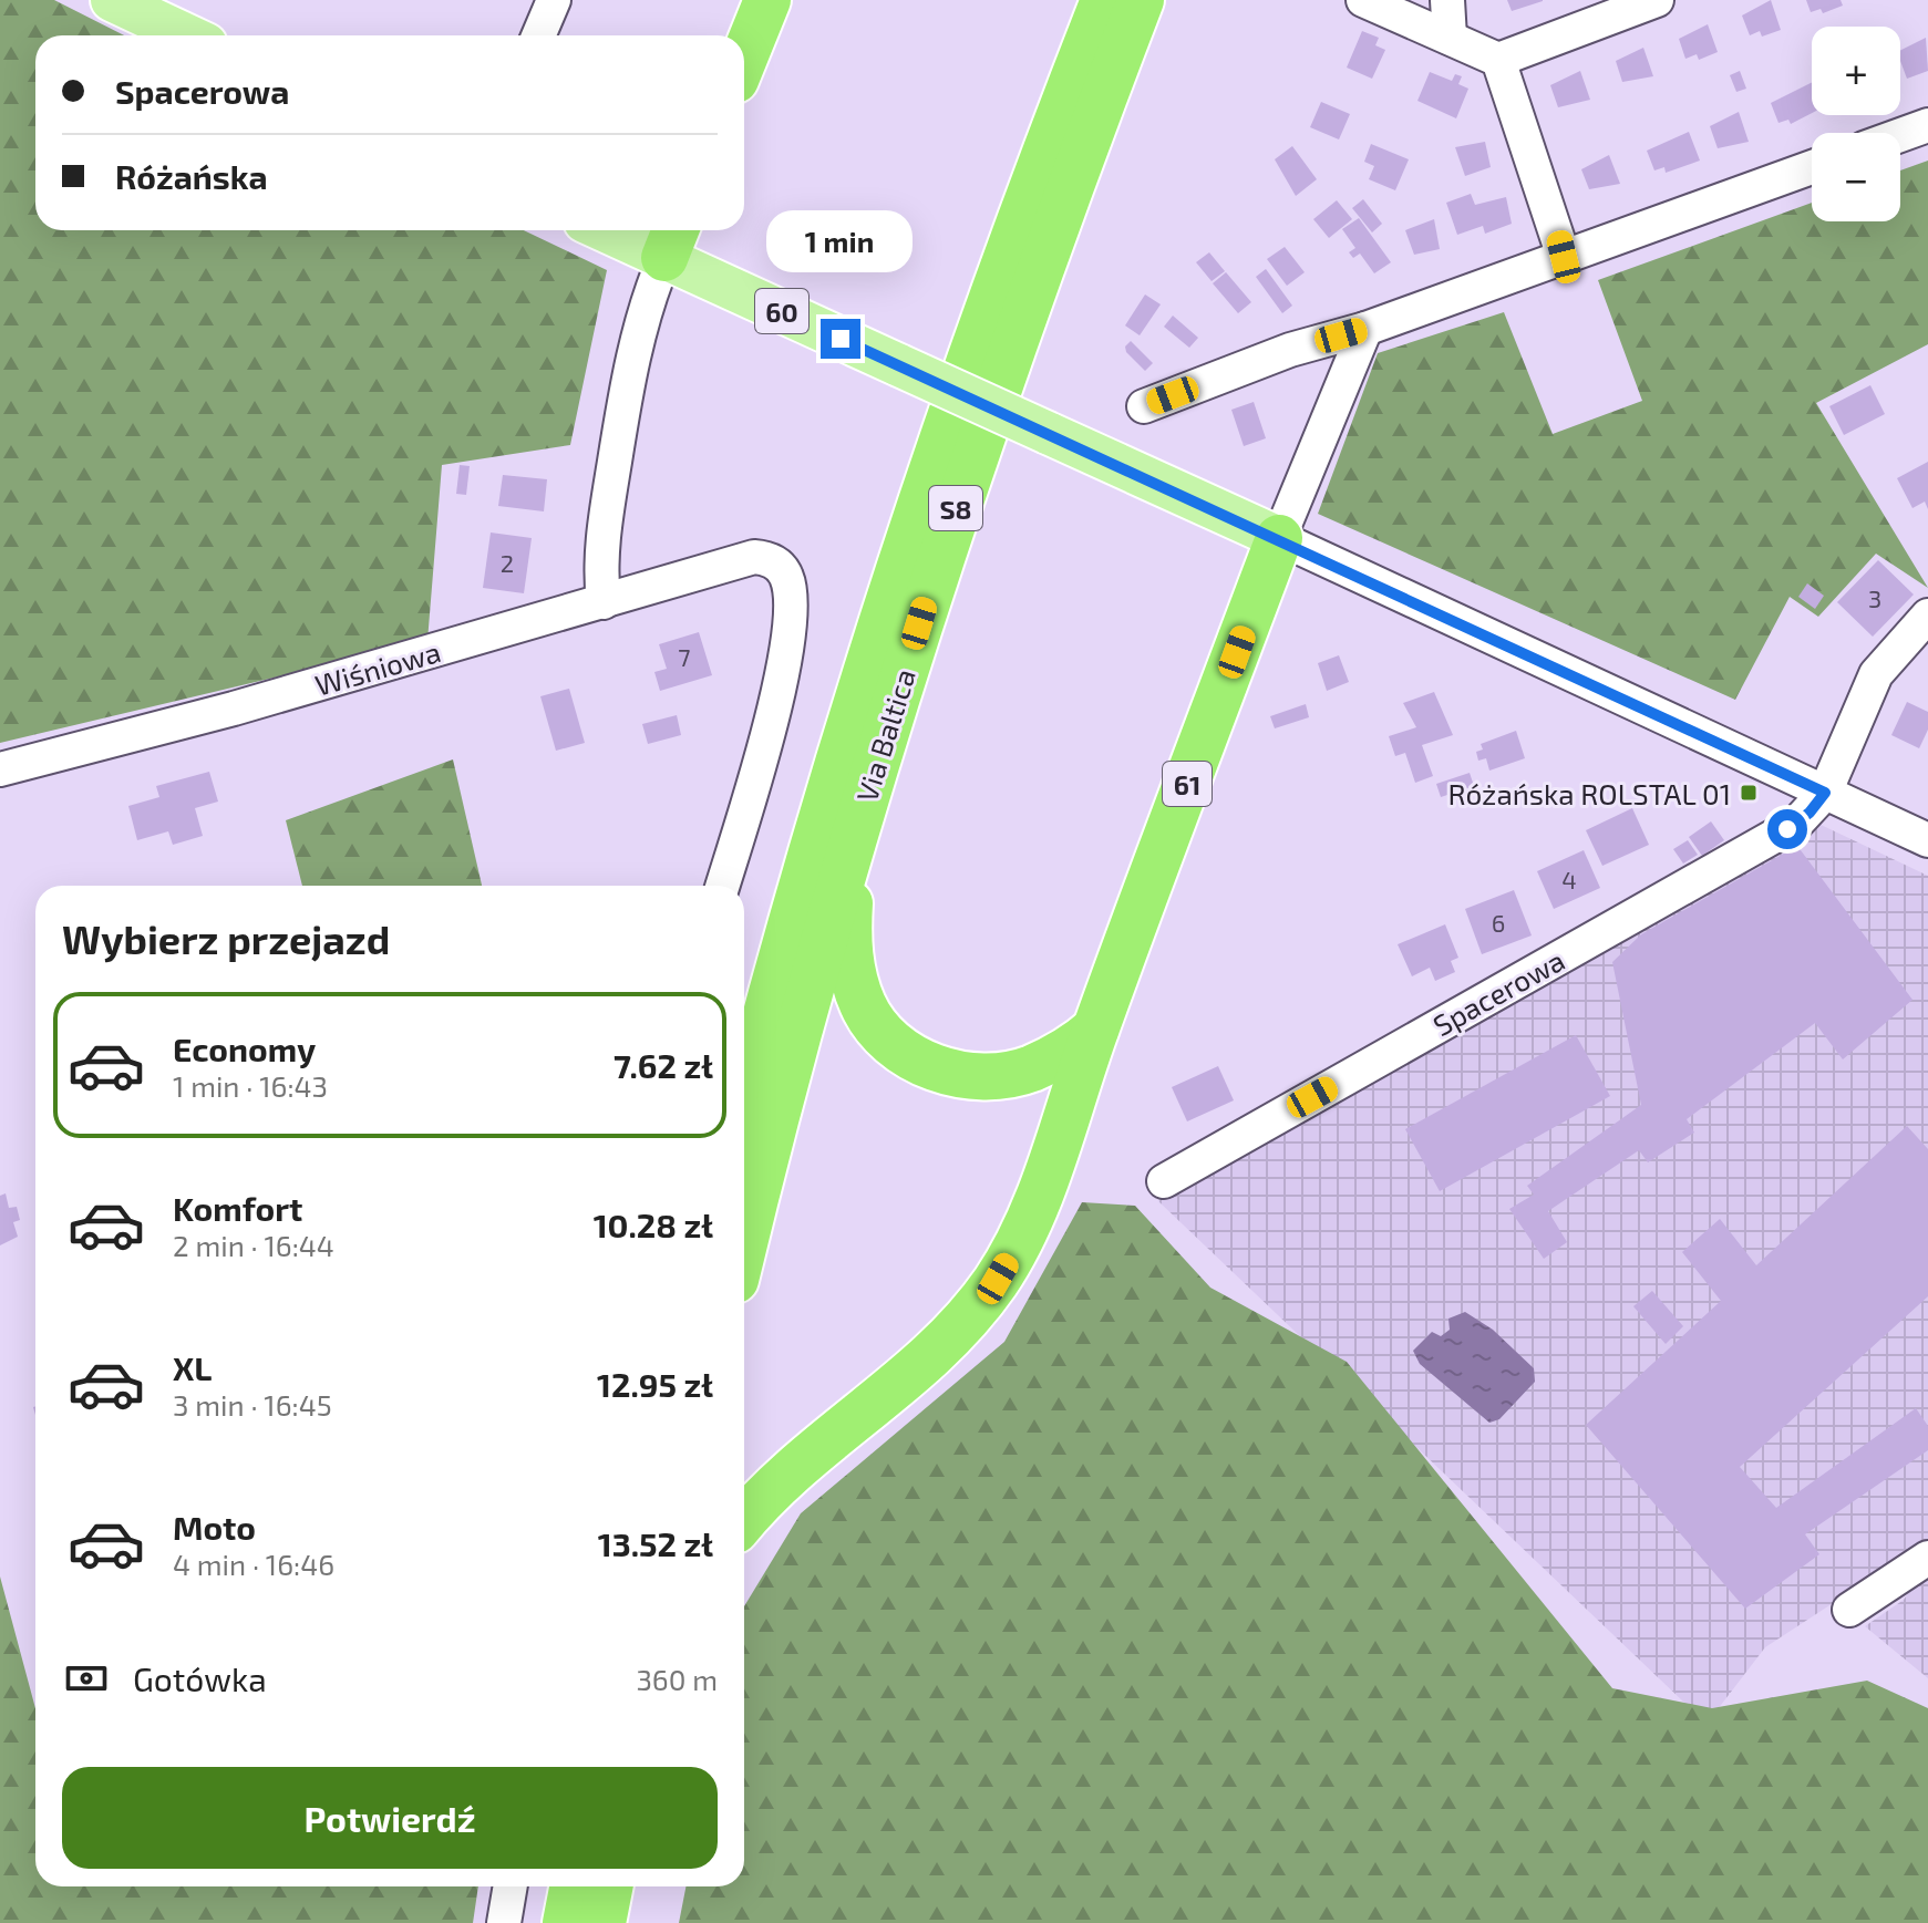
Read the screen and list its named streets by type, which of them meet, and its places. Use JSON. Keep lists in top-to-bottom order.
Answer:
{
  "streets": {
    "highway": ["S8", "Via Baltica", "61"],
    "main road": ["60"],
    "street": ["Wiśniowa", "Spacerowa"]
  },
  "crossings": [
    ["60", "61"]
  ],
  "places": {
    "transit": ["Różańska ROLSTAL 01"]
  },
  "house_numbers": [
    "2",
    "3",
    "7",
    "4",
    "6"
  ],
  "page": {
    "map_buttons": ["+", "−"],
    "banner": ["Spacerowa", "Różańska"],
    "bubble": "1 min",
    "heading": "Wybierz przejazd",
    "list": [
      {
        "name": "Economy",
        "note": "1 min · 16:43",
        "value": "7.62 zł"
      },
      {
        "name": "Komfort",
        "note": "2 min · 16:44",
        "value": "10.28 zł"
      },
      {
        "name": "XL",
        "note": "3 min · 16:45",
        "value": "12.95 zł"
      },
      {
        "name": "Moto",
        "note": "4 min · 16:46",
        "value": "13.52 zł"
      }
    ],
    "pay": ["Gotówka", "360 m"],
    "buttons": "Potwierdź"
  }
}
